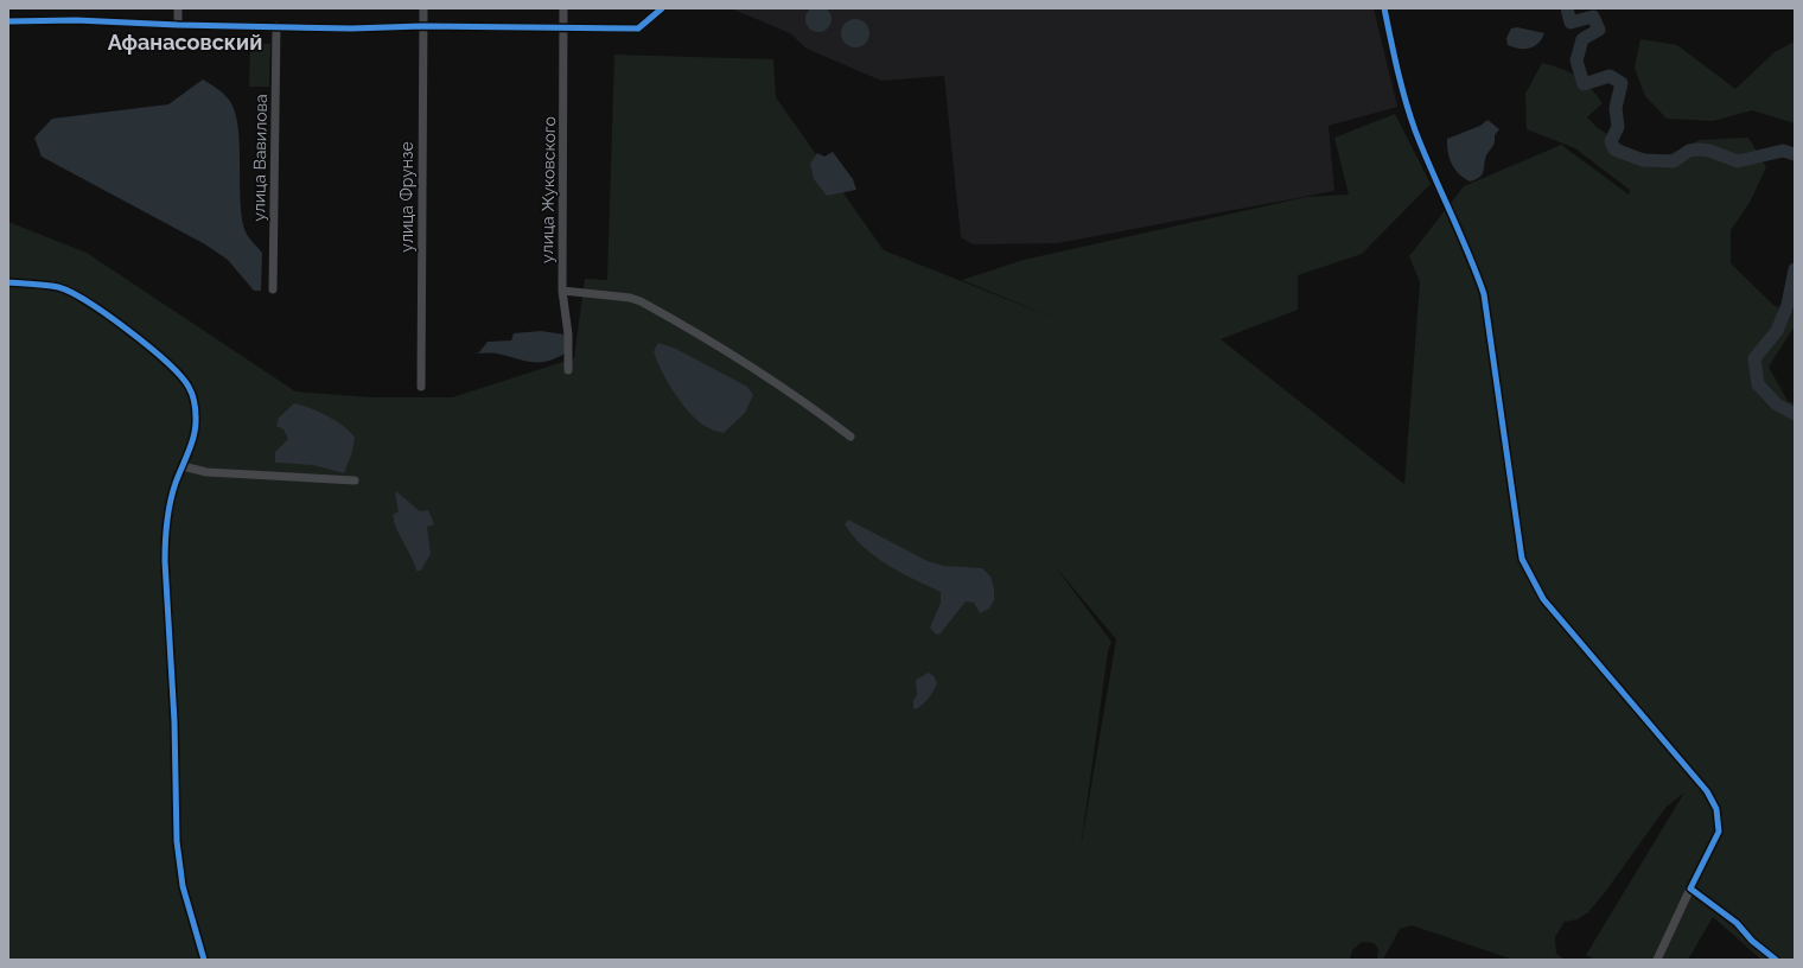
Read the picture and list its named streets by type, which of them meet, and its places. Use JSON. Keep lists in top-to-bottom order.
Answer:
{
  "streets": {
    "street": ["улица Вавилова", "улица Жуковского", "улица Фрунзе"]
  },
  "districts": ["Афанасовский"]
}
